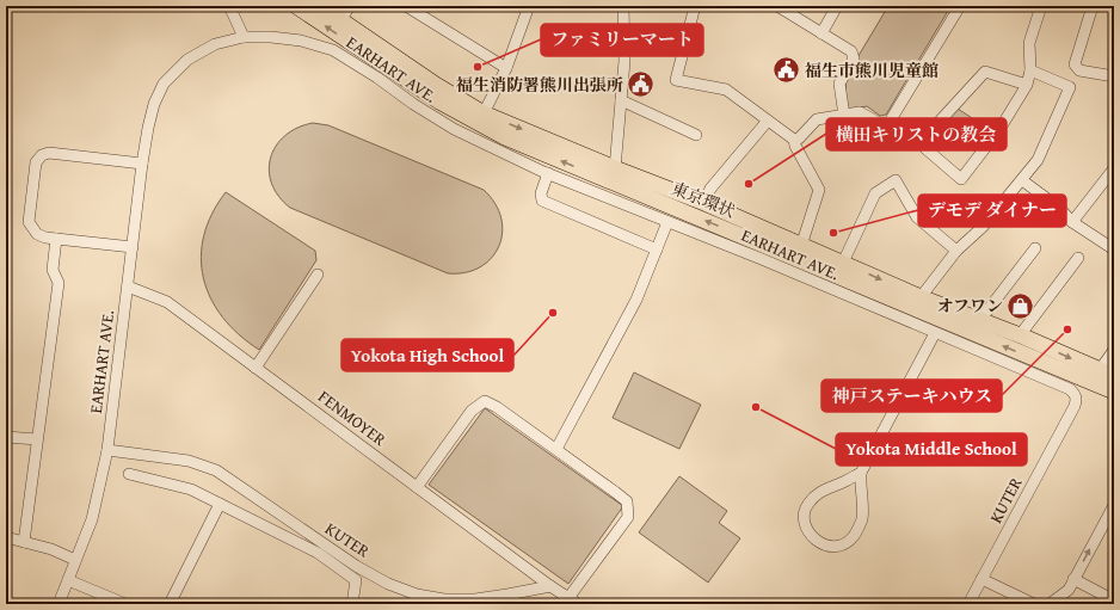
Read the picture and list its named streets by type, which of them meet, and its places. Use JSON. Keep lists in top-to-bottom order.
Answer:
{
  "streets": {
    "highway": ["東京環状"],
    "street": ["EARHART AVE.", "FENMOYER", "KUTER"]
  },
  "crossings": [
    ["EARHART AVE.", "FENMOYER"],
    ["EARHART AVE.", "KUTER"],
    ["FENMOYER", "KUTER"]
  ],
  "places": {
    "other": [
      "ファミリーマート",
      "横田キリストの教会",
      "デモデ ダイナー",
      "Yokota High School",
      "神戸ステーキハウス",
      "Yokota Middle School"
    ],
    "public building": ["福生市熊川児童館", "福生消防署熊川出張所"],
    "shop": ["オフワン"]
  }
}
